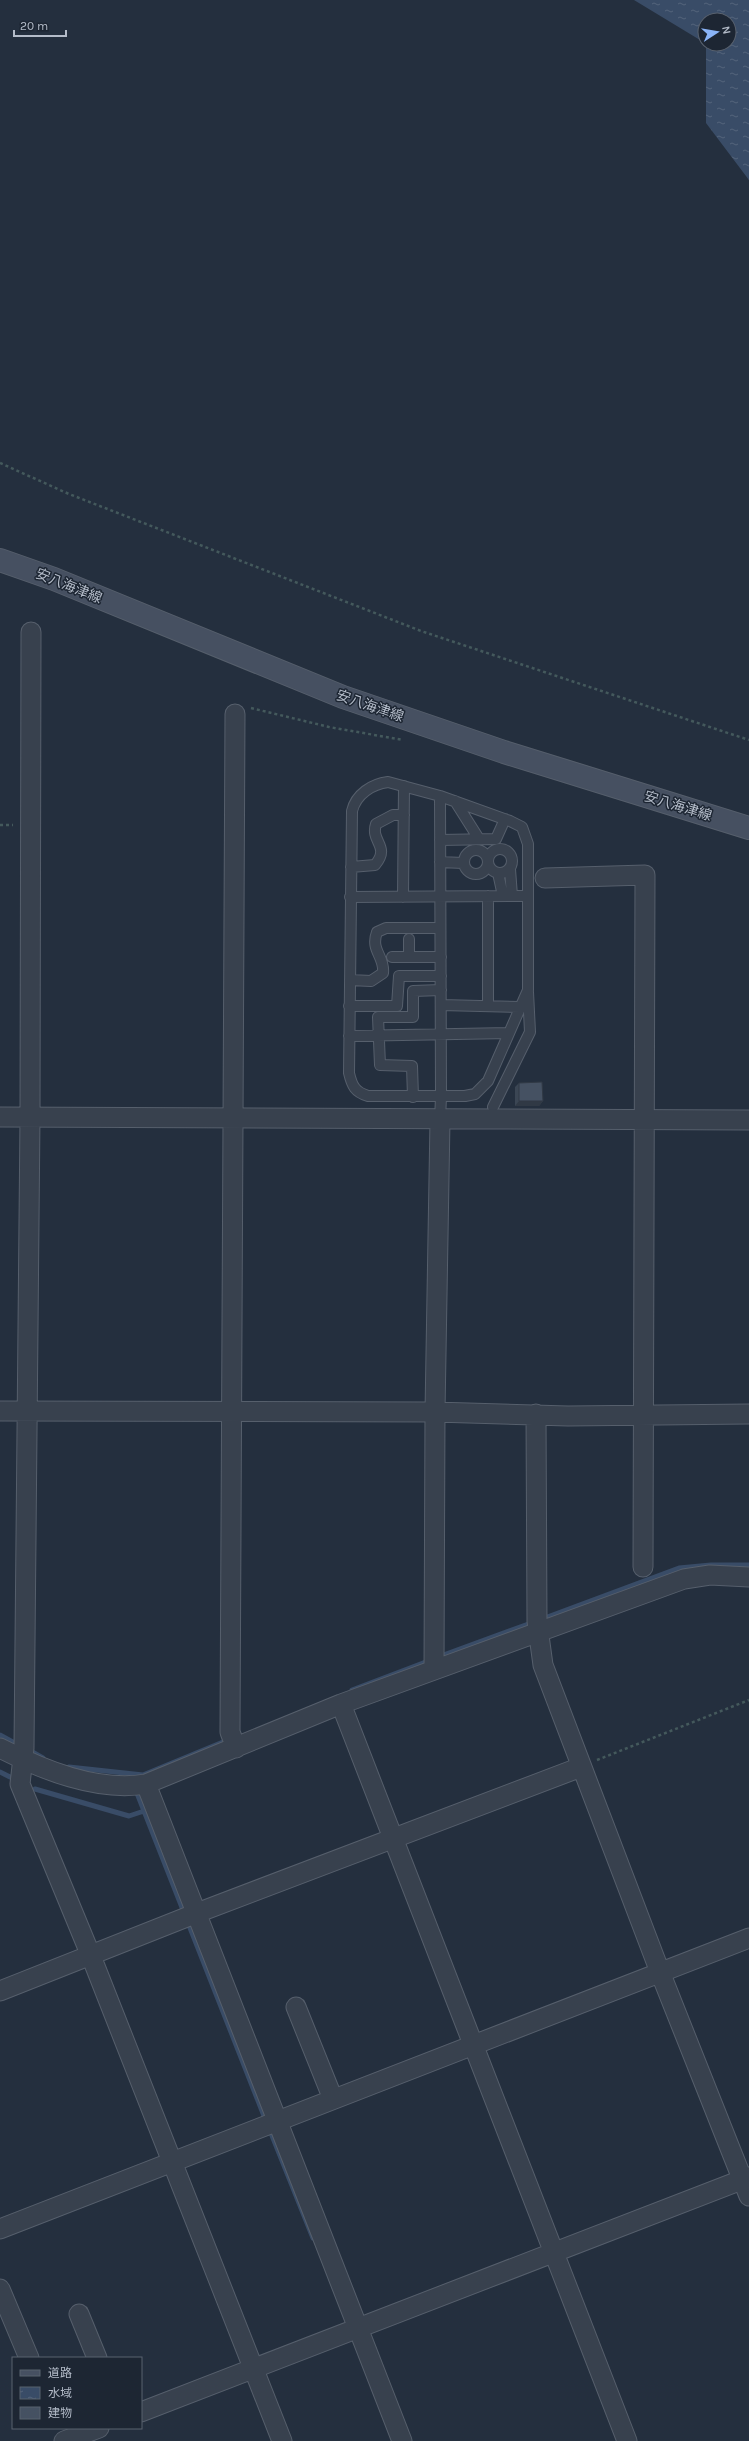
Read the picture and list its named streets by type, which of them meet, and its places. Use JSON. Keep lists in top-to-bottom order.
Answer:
{
  "streets": {
    "main road": ["安八海津線"]
  },
  "legend": ["道路", "水域", "建物"],
  "scale_bar": "20 m",
  "north": "right"
}
